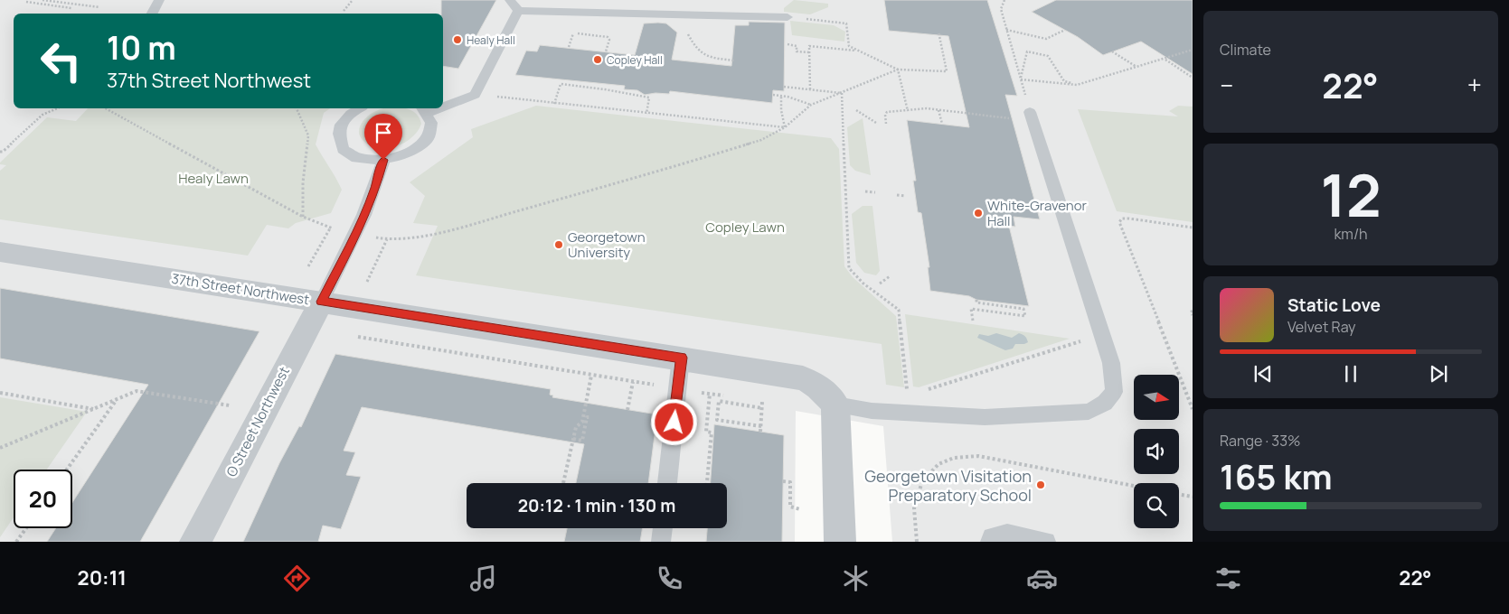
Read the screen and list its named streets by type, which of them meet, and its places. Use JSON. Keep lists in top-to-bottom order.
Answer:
{
  "streets": {
    "street": ["37th Street Northwest", "O Street Northwest"]
  },
  "crossings": [
    ["37th Street Northwest", "O Street Northwest"]
  ],
  "parks": ["Healy Lawn", "Copley Lawn"],
  "places": [
    "Healy Hall",
    "Copley Hall",
    "White-Gravenor Hall",
    "Georgetown University",
    "Georgetown Visitation Preparatory School"
  ],
  "north": "right",
  "page": {
    "tile": [
      "Climate",
      ["12", "km/h"],
      ["Range · 33%", "165 km"]
    ],
    "turn": ["10 m", "37th Street Northwest"],
    "heat": ["−", "22°", "+"],
    "song": ["Static Love", "Velvet Ray"],
    "limit": "20",
    "trip": "20:12 · 1 min · 130 m",
    "tabs": ["20:11", "22°"]
  }
}
